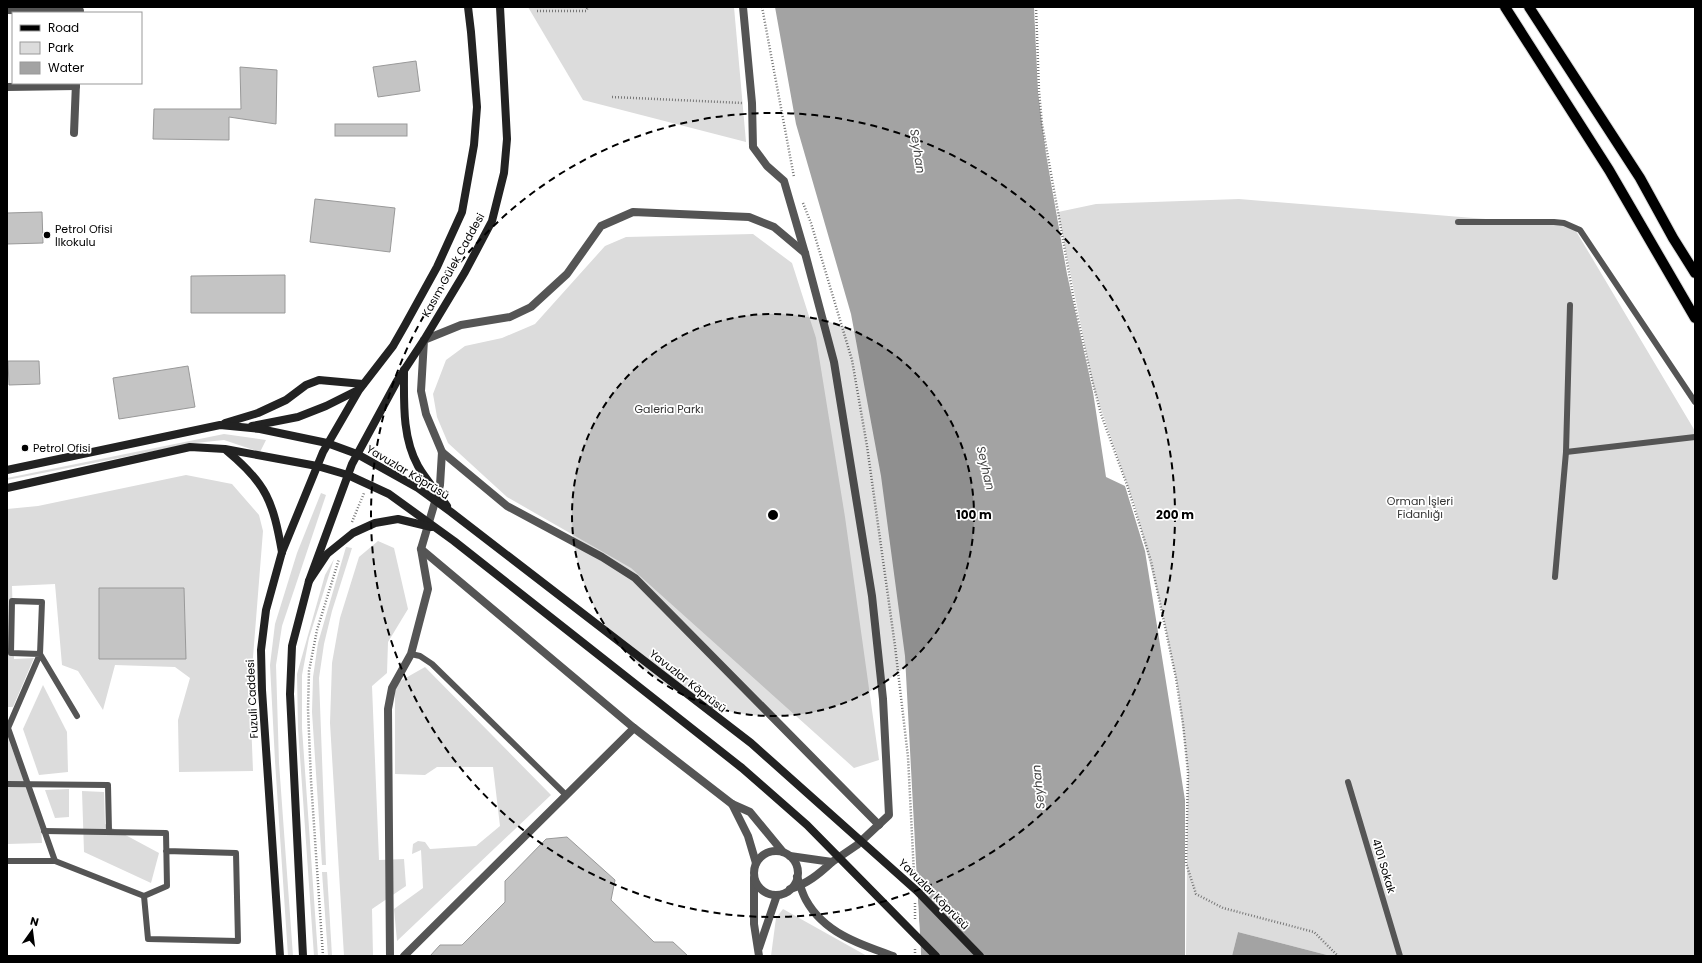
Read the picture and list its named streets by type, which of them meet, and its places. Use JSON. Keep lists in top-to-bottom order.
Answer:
{
  "streets": {
    "main road": ["Kasım Gülek Caddesi", "Yavuzlar Köprüsü", "Fuzuli Caddesi"],
    "lane": ["4101 Sokak"]
  },
  "crossings": [
    ["Kasım Gülek Caddesi", "Yavuzlar Köprüsü"],
    ["Kasım Gülek Caddesi", "Fuzuli Caddesi"]
  ],
  "water": ["Seyhan"],
  "parks": ["Galeria Parkı", "Orman İşleri Fidanlığı"],
  "places": ["Petrol Ofisi İlkokulu", "Petrol Ofisi"],
  "legend": ["Road", "Park", "Water"],
  "north": "top",
  "rings": ["100 m", "200 m"]
}
